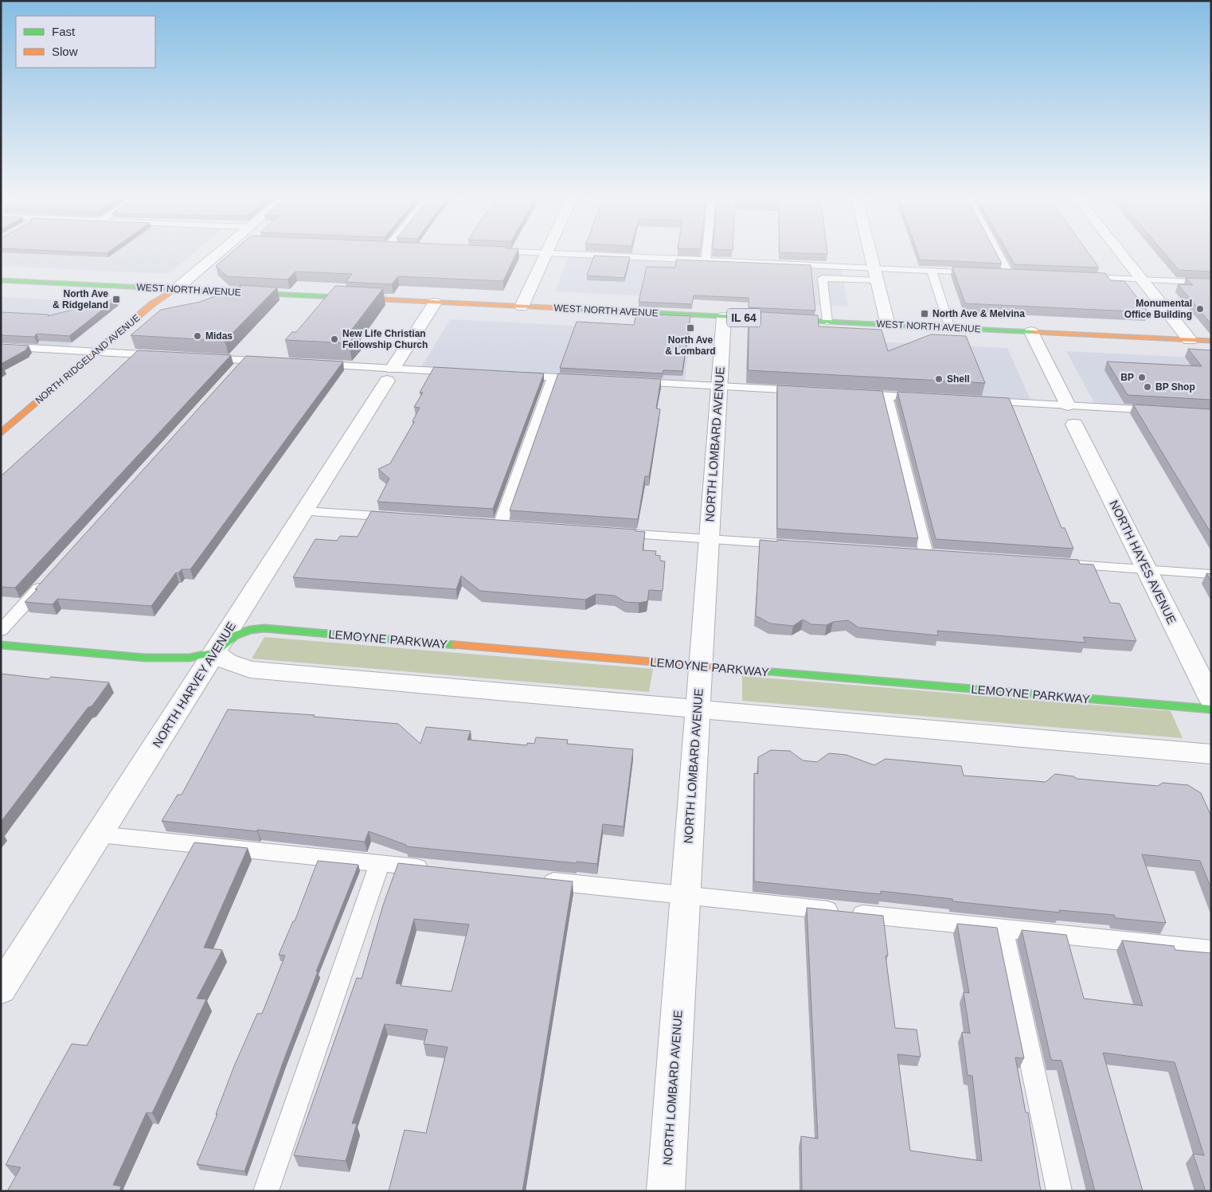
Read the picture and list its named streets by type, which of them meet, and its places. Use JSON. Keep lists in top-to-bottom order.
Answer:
{
  "streets": {
    "main road": [
      "WEST NORTH AVENUE",
      "IL 64",
      "NORTH RIDGELAND AVENUE",
      "LEMOYNE PARKWAY"
    ],
    "street": ["NORTH LOMBARD AVENUE", "NORTH HAYES AVENUE", "NORTH HARVEY AVENUE"]
  },
  "crossings": [
    ["WEST NORTH AVENUE", "NORTH RIDGELAND AVENUE"],
    ["WEST NORTH AVENUE", "NORTH LOMBARD AVENUE"],
    ["WEST NORTH AVENUE", "NORTH HAYES AVENUE"],
    ["WEST NORTH AVENUE", "NORTH HARVEY AVENUE"],
    ["NORTH LOMBARD AVENUE", "LEMOYNE PARKWAY"],
    ["LEMOYNE PARKWAY", "NORTH HARVEY AVENUE"]
  ],
  "places": {
    "transit": ["North Ave & Ridgeland", "North Ave & Melvina", "North Ave & Lombard"],
    "other": [
      "Monumental Office Building",
      "Midas",
      "New Life Christian Fellowship Church",
      "BP",
      "Shell",
      "BP Shop"
    ]
  },
  "legend": ["Fast", "Slow"]
}
